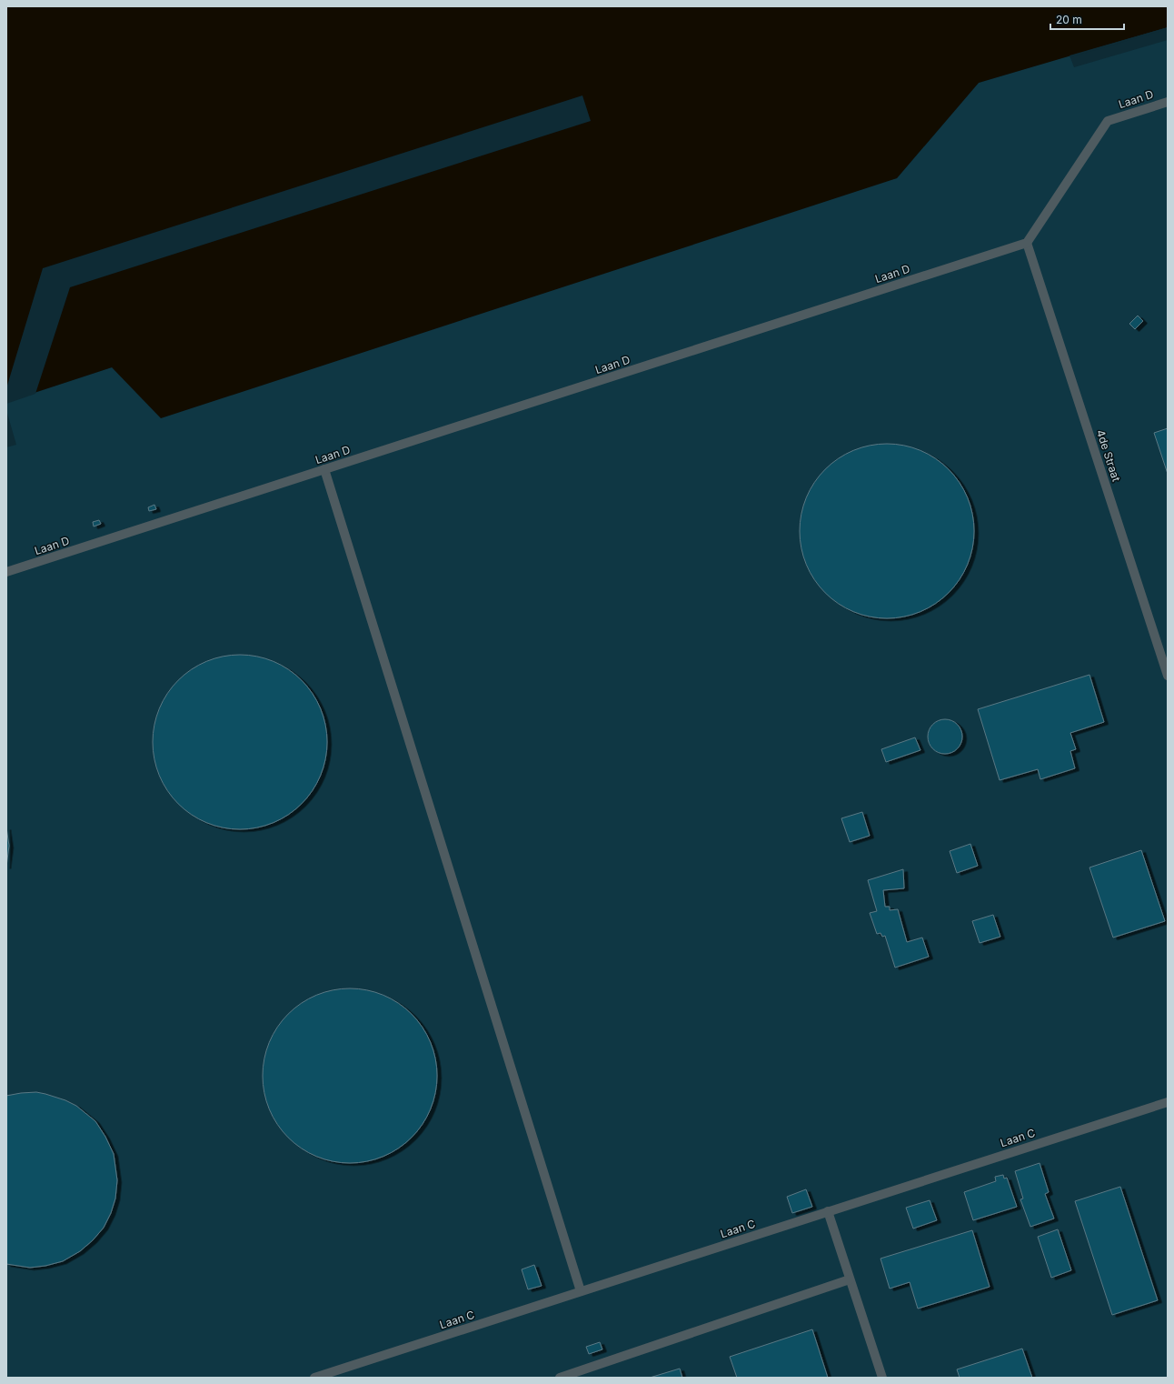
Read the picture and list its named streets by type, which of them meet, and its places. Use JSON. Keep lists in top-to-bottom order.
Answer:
{
  "streets": {
    "lane": ["Laan D", "4de Straat", "Laan C"]
  },
  "crossings": [
    ["Laan D", "4de Straat"]
  ],
  "scale_bar": "20 m"
}
